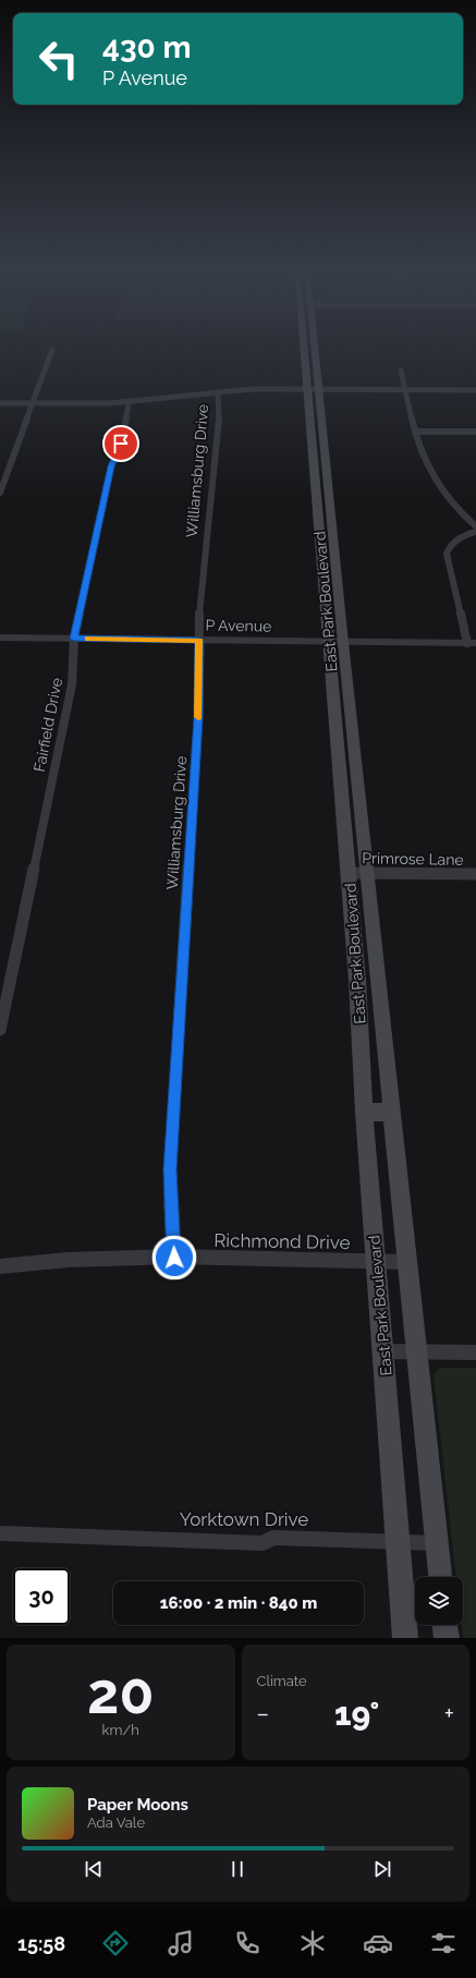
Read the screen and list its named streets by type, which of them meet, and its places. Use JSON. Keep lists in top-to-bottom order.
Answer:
{
  "streets": {
    "main road": ["East Park Boulevard"],
    "street": [
      "Williamsburg Drive",
      "P Avenue",
      "Fairfield Drive",
      "Primrose Lane",
      "Richmond Drive",
      "Yorktown Drive"
    ]
  },
  "crossings": [
    ["Williamsburg Drive", "P Avenue"],
    ["Williamsburg Drive", "Richmond Drive"],
    ["East Park Boulevard", "P Avenue"],
    ["East Park Boulevard", "Primrose Lane"],
    ["East Park Boulevard", "Richmond Drive"],
    ["East Park Boulevard", "Yorktown Drive"],
    ["P Avenue", "Fairfield Drive"]
  ],
  "page": {
    "turn": ["430 m", "P Avenue"],
    "limit": "30",
    "trip": "16:00 · 2 min · 840 m",
    "tile": [
      ["20", "km/h"],
      "Climate"
    ],
    "heat": ["−", "19°", "+"],
    "song": ["Paper Moons", "Ada Vale"],
    "tabs": "15:58"
  }
}
